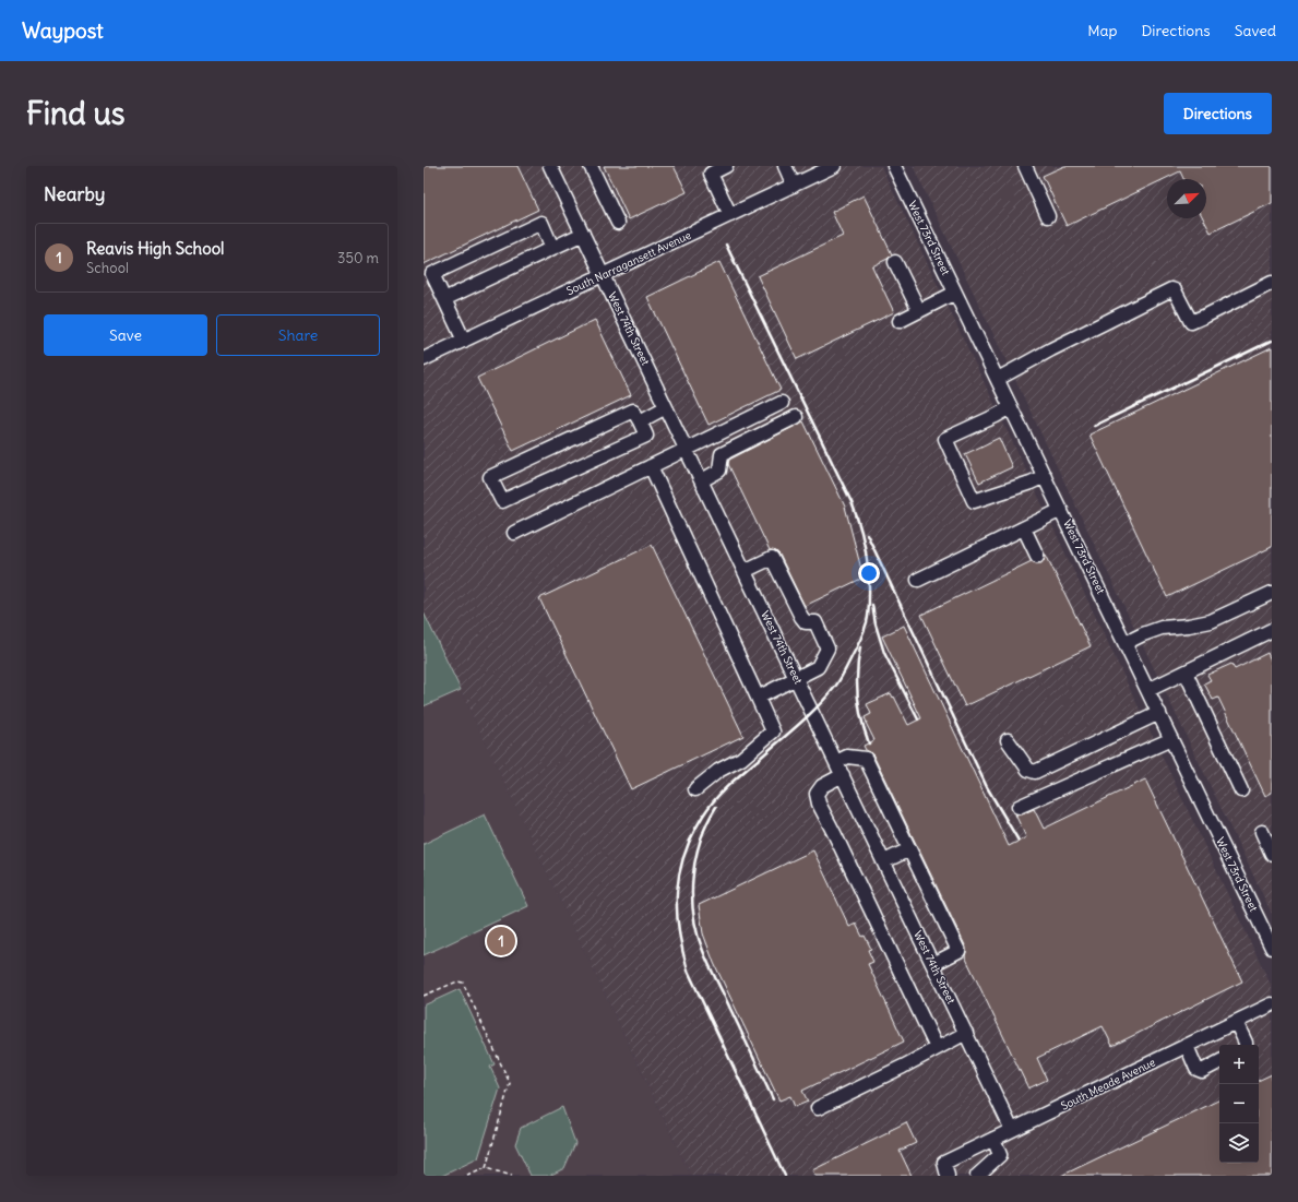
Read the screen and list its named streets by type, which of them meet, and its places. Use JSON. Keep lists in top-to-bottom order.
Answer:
{
  "streets": {
    "street": [
      "West 73rd Street",
      "South Narragansett Avenue",
      "West 74th Street",
      "South Meade Avenue"
    ]
  },
  "crossings": [
    ["South Narragansett Avenue", "West 74th Street"],
    ["West 74th Street", "South Meade Avenue"]
  ],
  "north": "top right",
  "page": {
    "header": "Waypost",
    "nav": ["Map", "Directions", "Saved"],
    "buttons": [
      "Directions",
      ["Save", "Share"]
    ],
    "title": "Find us",
    "heading": "Nearby",
    "list": [
      {
        "mark": "1",
        "name": "Reavis High School",
        "note": "School",
        "value": "350 m"
      }
    ],
    "pins": "1",
    "map_buttons": ["+", "−"]
  }
}
